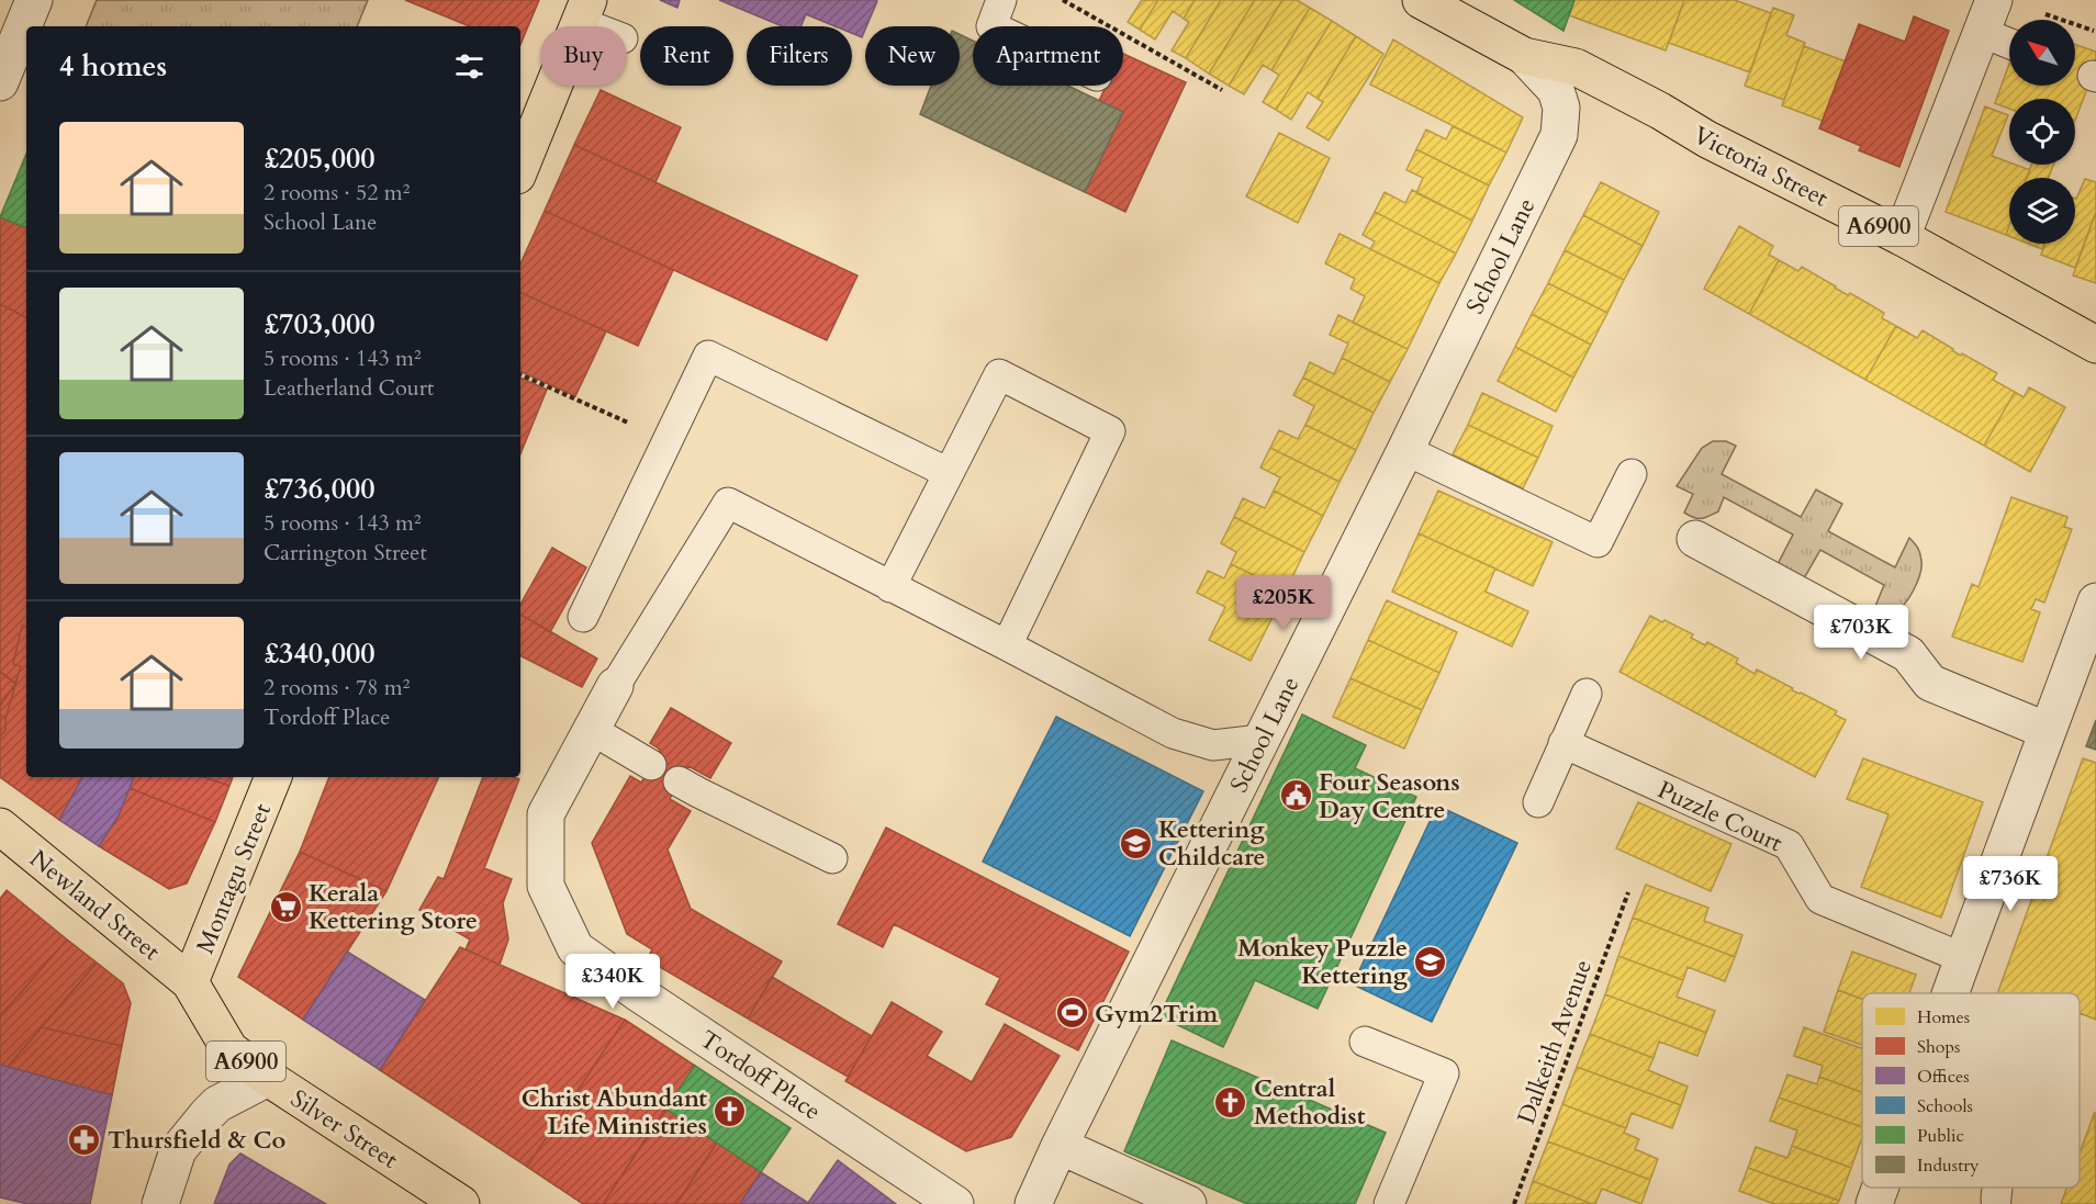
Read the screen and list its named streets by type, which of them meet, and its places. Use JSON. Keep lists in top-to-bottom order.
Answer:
{
  "streets": {
    "main road": [
      "Victoria Street",
      "A6900",
      "Montagu Street",
      "Newland Street",
      "Silver Street"
    ],
    "street": ["School Lane", "Tordoff Place"],
    "lane": ["Puzzle Court"],
    "path": ["Dalkeith Avenue"]
  },
  "crossings": [
    ["Victoria Street", "School Lane"],
    ["Montagu Street", "Newland Street"],
    ["Montagu Street", "Silver Street"],
    ["Newland Street", "Silver Street"]
  ],
  "places": {
    "public building": ["Four Seasons Day Centre"],
    "school or university": ["Kettering Childcare", "Monkey Puzzle Kettering"],
    "supermarket": ["Kerala Kettering Store"],
    "sports": ["Gym2Trim"],
    "church": ["Central Methodist", "Christ Abundant Life Ministries"],
    "pharmacy": ["Thursfield & Co"]
  },
  "legend": [
    "Homes",
    "Shops",
    "Offices",
    "Schools",
    "Public",
    "Industry"
  ],
  "north": "top left",
  "page": {
    "chip": [
      "Buy",
      "Rent",
      "Filters",
      "New",
      "Apartment"
    ],
    "heading": "4 homes",
    "list": [
      {
        "name": "£205,000",
        "note": "2 rooms · 52 m² · School Lane"
      },
      {
        "name": "£703,000",
        "note": "5 rooms · 143 m² · Leatherland Court"
      },
      {
        "name": "£736,000",
        "note": "5 rooms · 143 m² · Carrington Street"
      },
      {
        "name": "£340,000",
        "note": "2 rooms · 78 m² · Tordoff Place"
      }
    ],
    "price": [
      "£205K",
      "£703K",
      "£736K",
      "£340K"
    ]
  }
}
